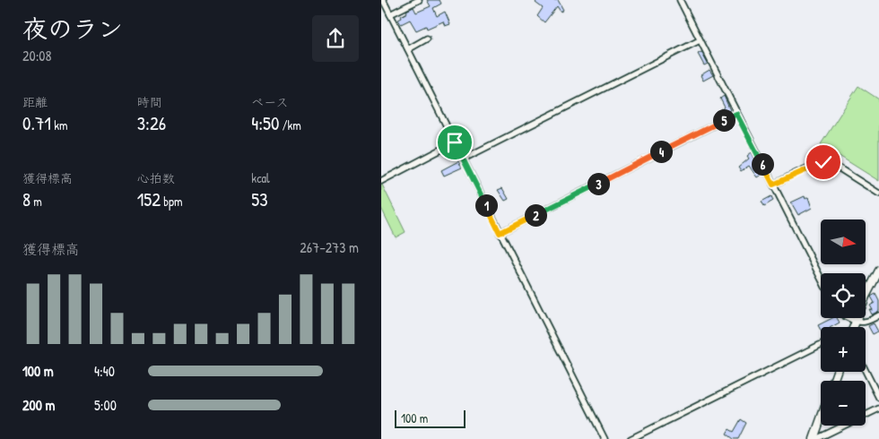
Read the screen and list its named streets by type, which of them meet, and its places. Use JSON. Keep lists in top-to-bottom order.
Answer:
{
  "scale_bar": "100 m",
  "north": "right",
  "page": {
    "heading": ["夜のラン", "20:08"],
    "stats": [
      ["距離", "0.71 km"],
      ["時間", "3:26"],
      ["ペース", "4:50 /km"],
      ["獲得標高", "8 m"],
      ["心拍数", "152 bpm"],
      ["kcal", "53"]
    ],
    "pins": [
      "5",
      "4",
      "6",
      "3",
      "1",
      "2"
    ],
    "map_buttons": ["+", "−"],
    "chart": ["獲得標高", "267–273 m"],
    "list": [
      {
        "name": "100 m",
        "note": "4:40"
      },
      {
        "name": "200 m",
        "note": "5:00"
      }
    ],
    "scale": "100 m"
  }
}
